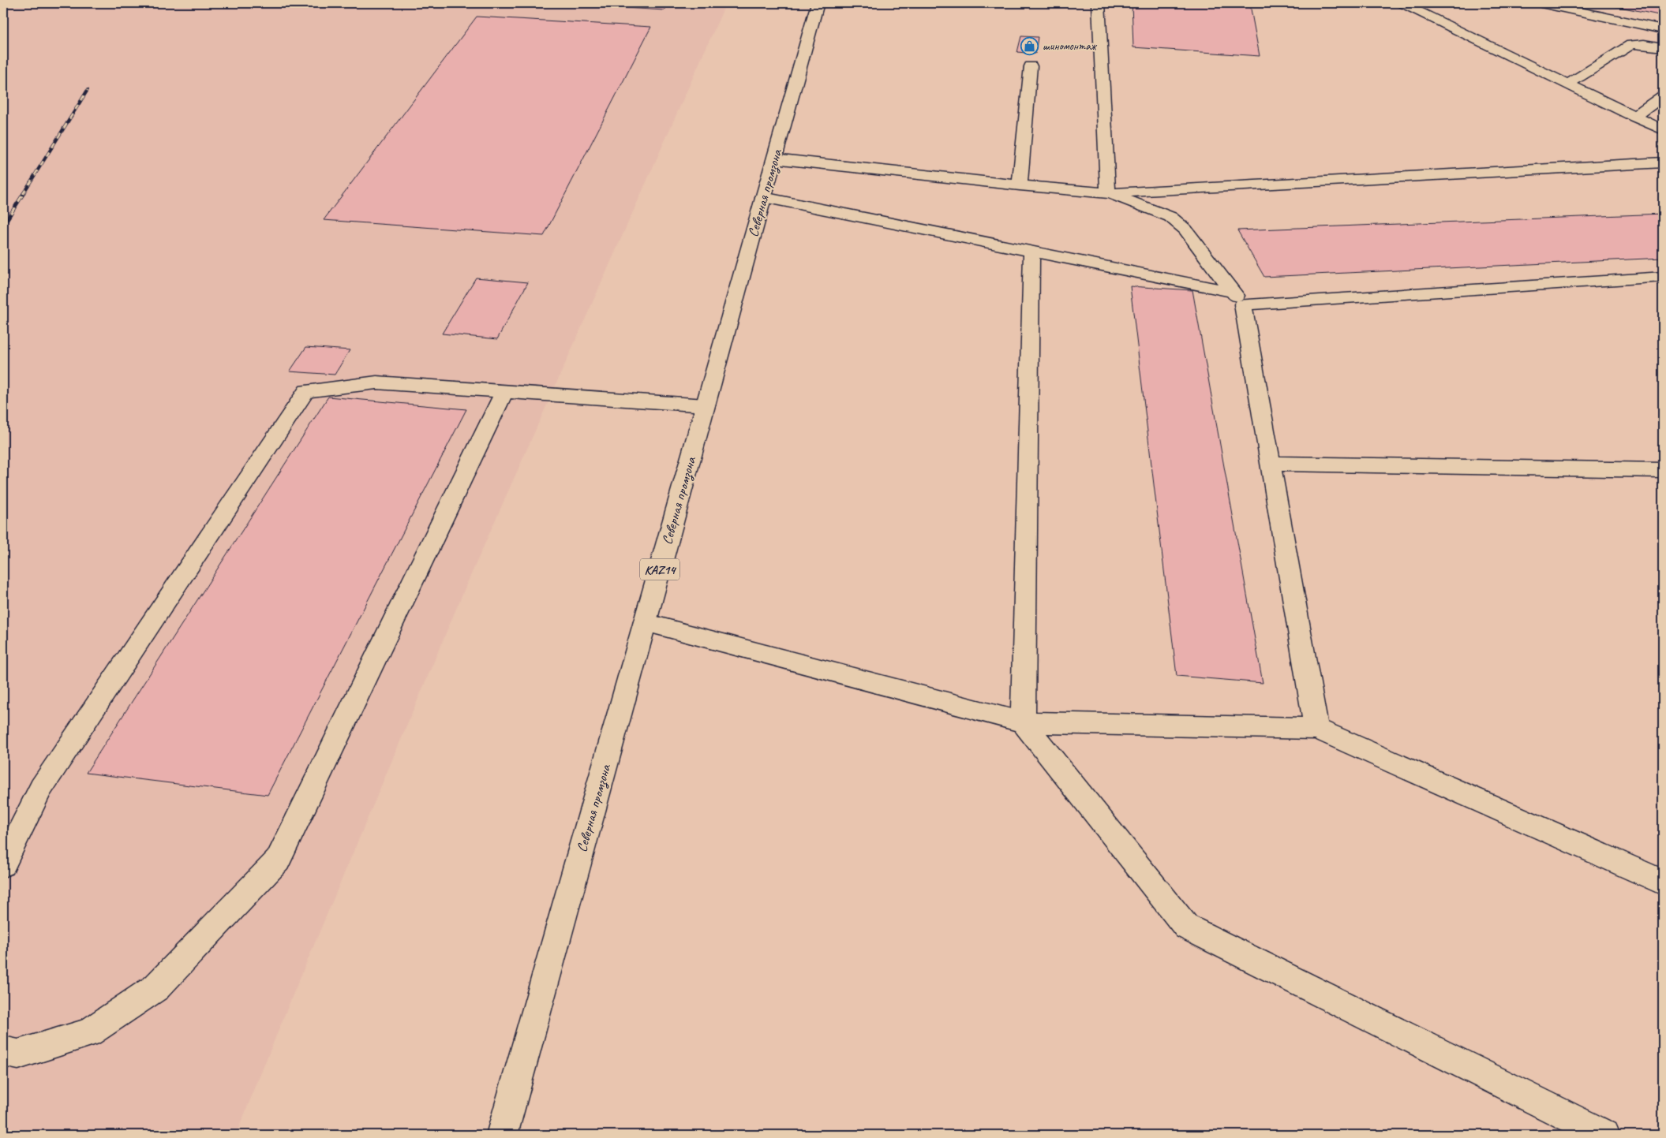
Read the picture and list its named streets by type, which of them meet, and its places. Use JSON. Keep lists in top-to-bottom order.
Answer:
{
  "streets": {
    "main road": ["Северная промзона", "KAZ14"]
  },
  "places": {
    "shop": ["шиномонтаж"]
  }
}
